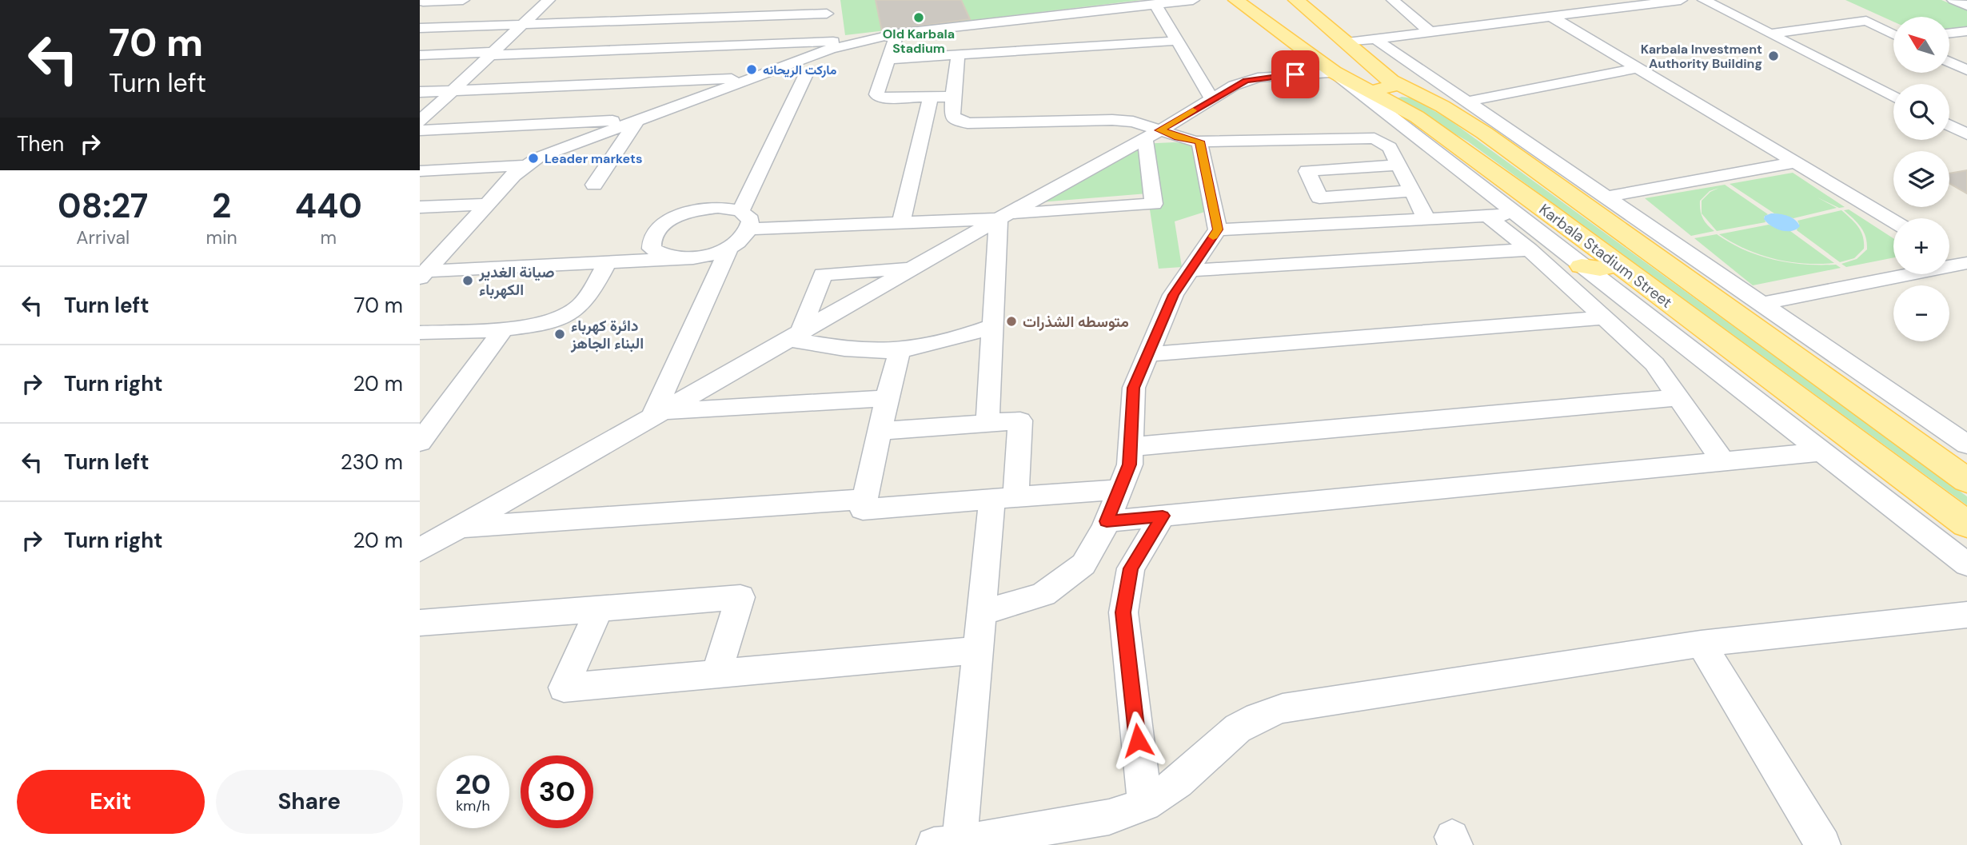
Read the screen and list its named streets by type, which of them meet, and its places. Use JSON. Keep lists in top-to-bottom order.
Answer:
{
  "streets": {
    "main road": ["Karbala Stadium Street"]
  },
  "places": [
    "Old Karbala Stadium",
    "Karbala Investment Authority Building",
    "ماركت الريحانه",
    "Leader markets",
    "صيانة الغدير الكهرباء",
    "متوسطه الشذرات",
    "دائرة كهرباء البناء الجاهز"
  ],
  "north": "top left",
  "page": {
    "turn": ["70 m", "Turn left"],
    "map_buttons": ["+", "−"],
    "then": "Then",
    "eta": [
      "08:27",
      "Arrival",
      "2",
      "min",
      "440",
      "m"
    ],
    "list": [
      {
        "name": "Turn left",
        "value": "70 m"
      },
      {
        "name": "Turn right",
        "value": "20 m"
      },
      {
        "name": "Turn left",
        "value": "230 m"
      },
      {
        "name": "Turn right",
        "value": "20 m"
      }
    ],
    "speed": "20 km/h",
    "limit": "30",
    "buttons": ["Exit", "Share"]
  }
}
